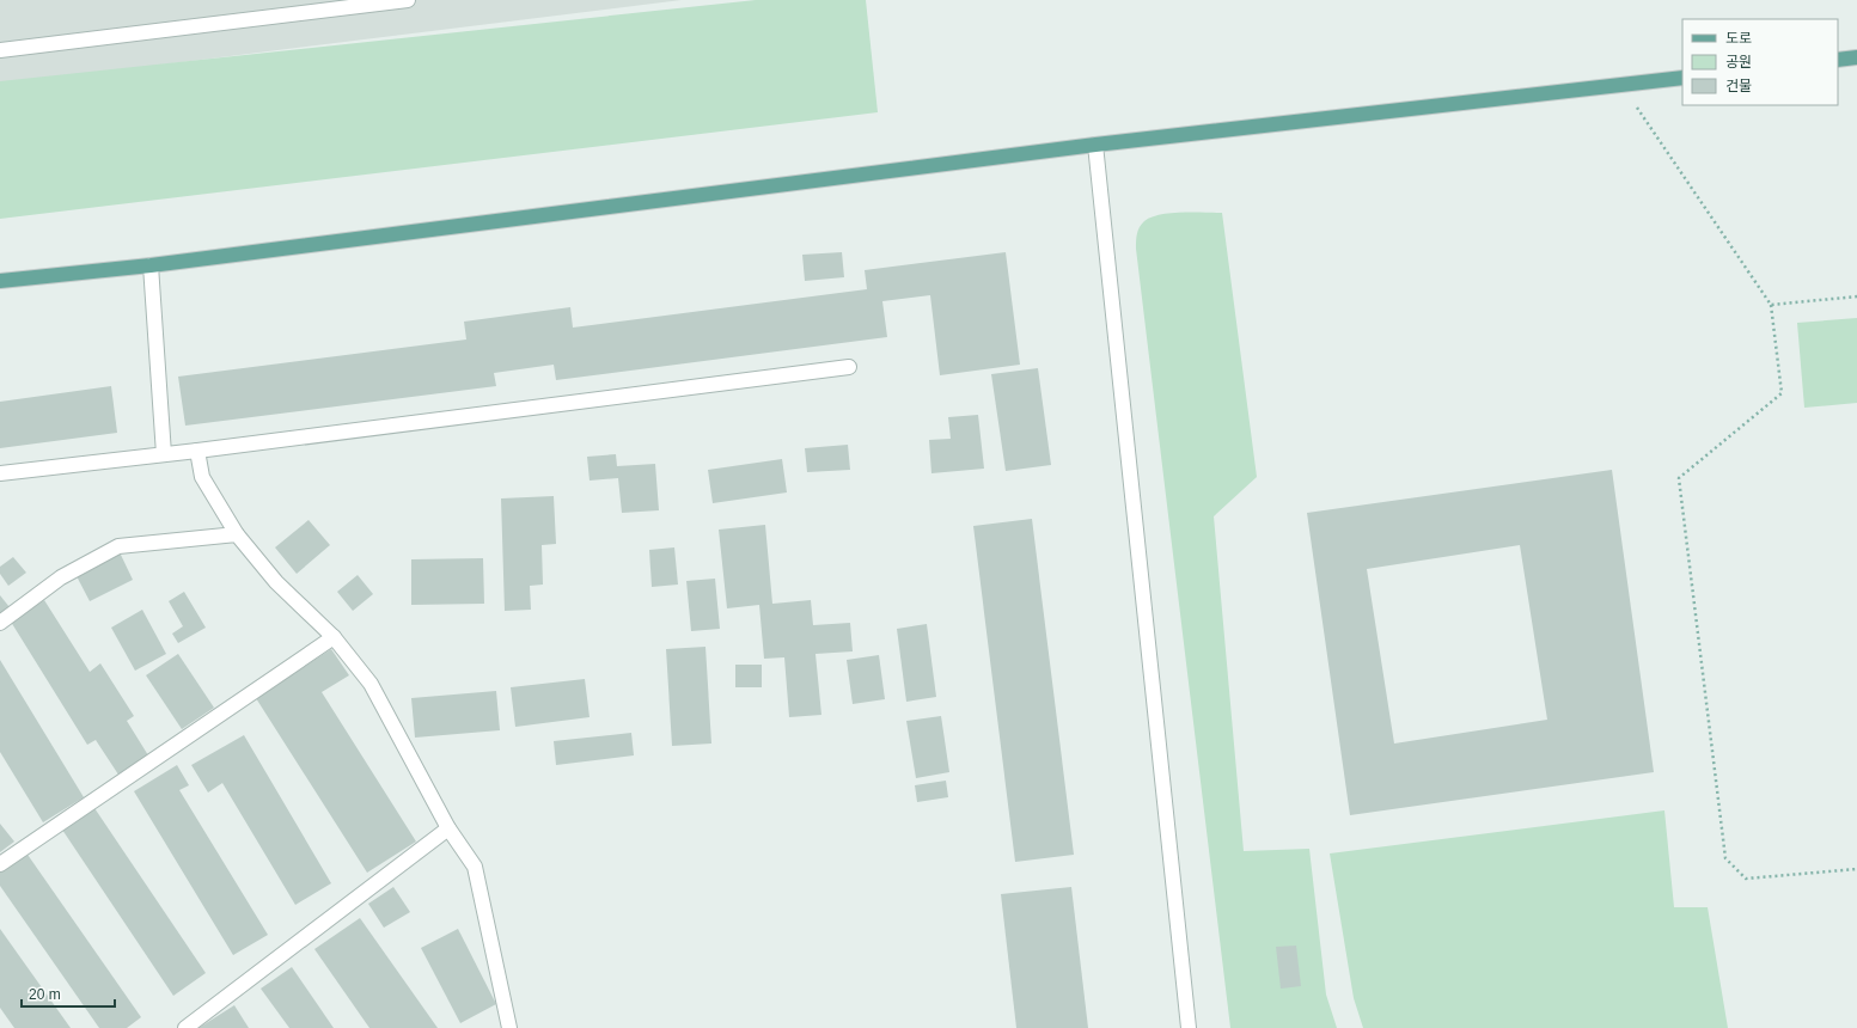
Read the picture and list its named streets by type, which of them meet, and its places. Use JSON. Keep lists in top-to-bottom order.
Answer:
{
  "legend": ["도로", "공원", "건물"],
  "scale_bar": "20 m"
}
